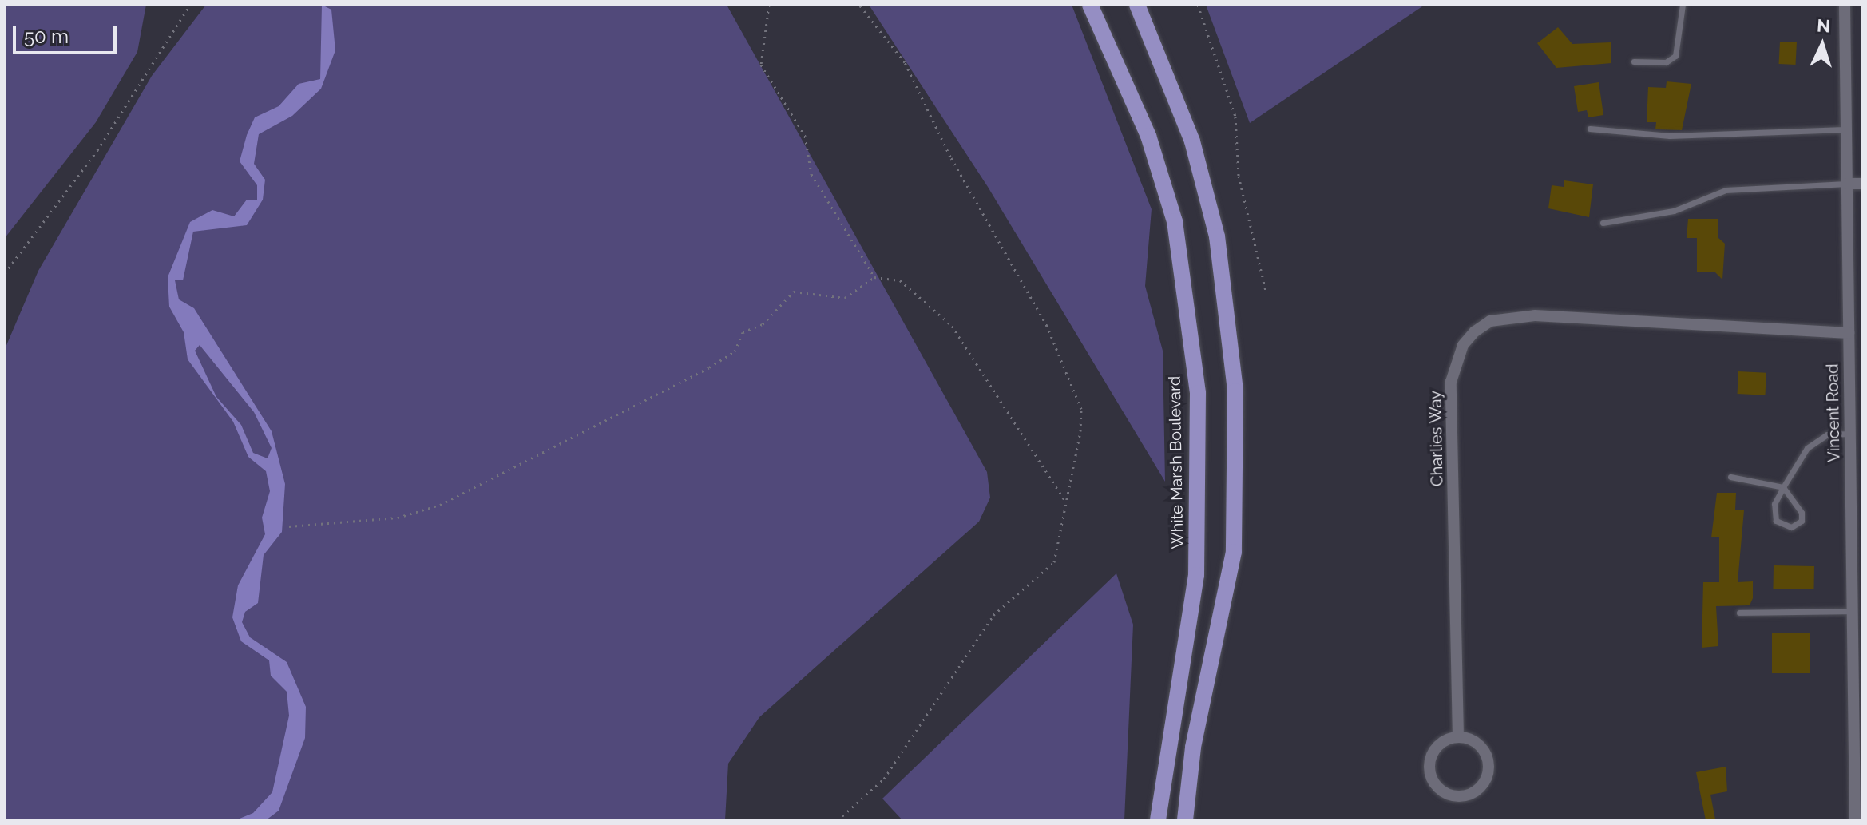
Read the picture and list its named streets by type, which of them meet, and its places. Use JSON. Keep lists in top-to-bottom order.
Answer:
{
  "streets": {
    "main road": ["White Marsh Boulevard"],
    "street": ["Vincent Road", "Charlies Way"]
  },
  "crossings": [
    ["Vincent Road", "Charlies Way"]
  ],
  "scale_bar": "50 m",
  "north": "top"
}
